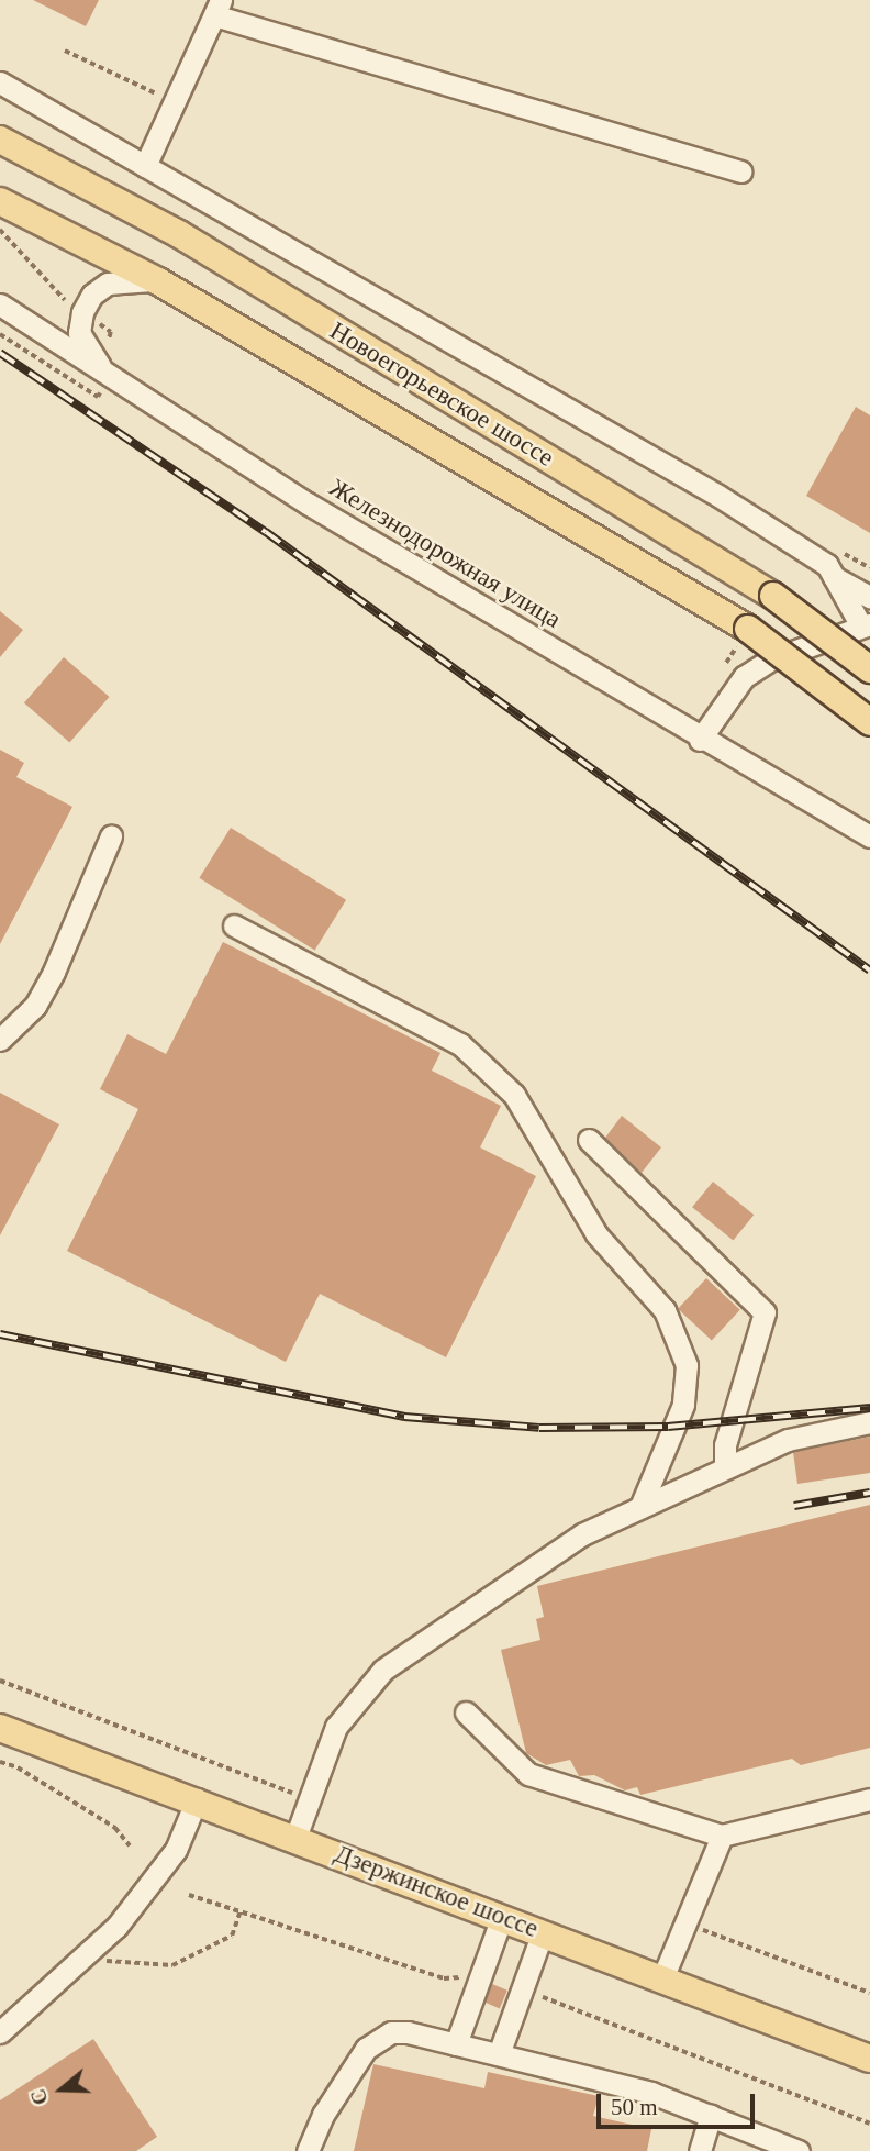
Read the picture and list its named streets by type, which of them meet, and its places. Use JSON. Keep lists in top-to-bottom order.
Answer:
{
  "streets": {
    "main road": ["Новоегорьевское шоссе", "Дзержинское шоссе"],
    "street": ["Железнодорожная улица"]
  },
  "scale_bar": "50 m",
  "north": "left"
}
